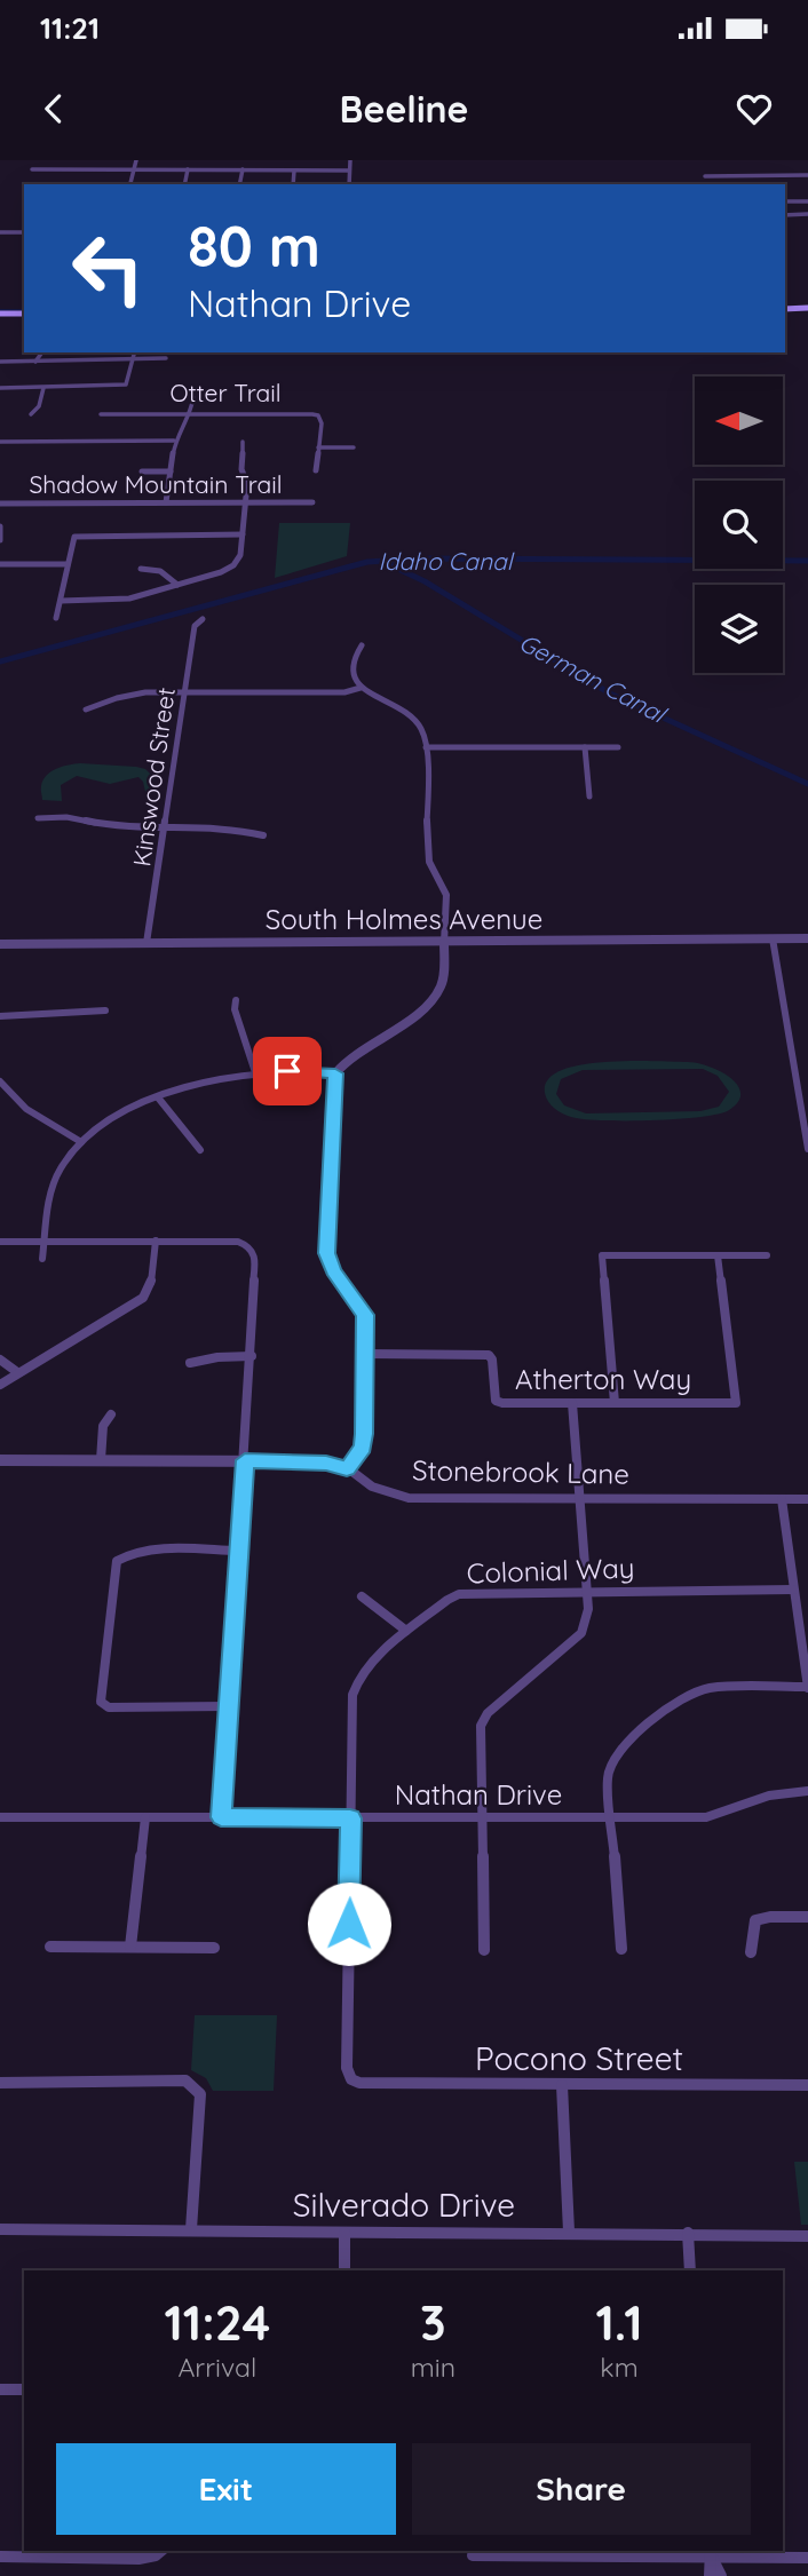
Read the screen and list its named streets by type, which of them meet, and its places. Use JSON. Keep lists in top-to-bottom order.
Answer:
{
  "streets": {
    "street": [
      "Otter Trail",
      "Shadow Mountain Trail",
      "Kinswood Street",
      "South Holmes Avenue",
      "Atherton Way",
      "Stonebrook Lane",
      "Colonial Way",
      "Nathan Drive",
      "Pocono Street",
      "Silverado Drive"
    ]
  },
  "crossings": [
    ["Kinswood Street", "South Holmes Avenue"],
    ["Colonial Way", "Nathan Drive"],
    ["Colonial Way", "Pocono Street"]
  ],
  "water": ["Idaho Canal", "German Canal"],
  "north": "left",
  "page": {
    "status": "11:21",
    "header": "Beeline",
    "turn": ["80 m", "Nathan Drive"],
    "eta": [
      "11:24",
      "Arrival",
      "3",
      "min",
      "1.1",
      "km"
    ],
    "buttons": ["Exit", "Share"]
  }
}
